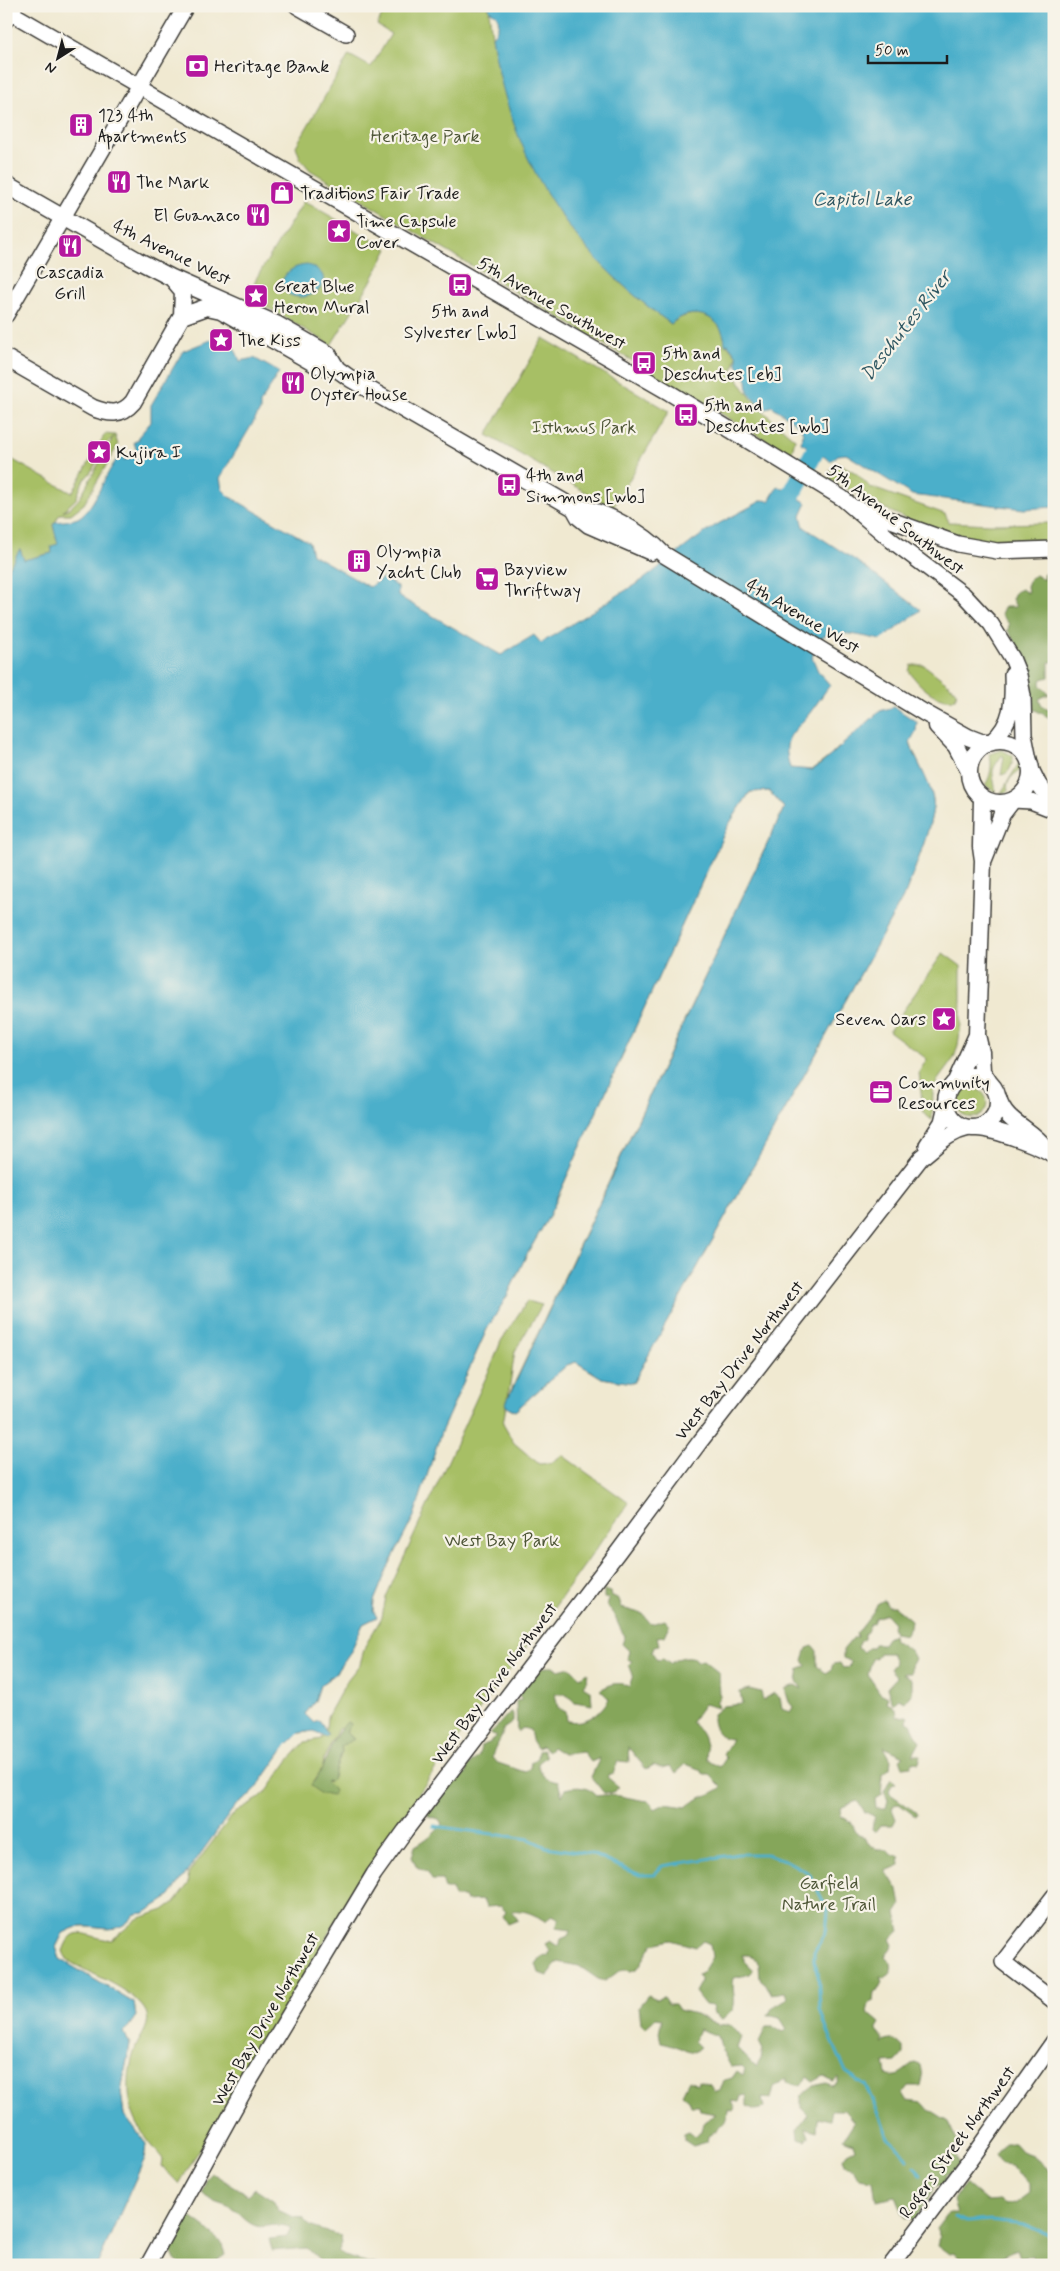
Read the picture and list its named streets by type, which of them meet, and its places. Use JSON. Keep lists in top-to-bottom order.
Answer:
{
  "streets": {
    "main road": ["4th Avenue West"],
    "street": ["5th Avenue Southwest", "West Bay Drive Northwest", "Rogers Street Northwest"]
  },
  "water": ["Capitol Lake", "Deschutes River"],
  "parks": [
    "Heritage Park",
    "Isthmus Park",
    "West Bay Park",
    "Garfield Nature Trail"
  ],
  "places": {
    "bank": ["Heritage Bank"],
    "building": ["123 4th Apartments", "Olympia Yacht Club"],
    "restaurant": [
      "The Mark",
      "El Guanaco",
      "Cascadia Grill",
      "Olympia Oyster House"
    ],
    "shop": ["Traditions Fair Trade"],
    "place": [
      "Time Capsule Cover",
      "Great Blue Heron Mural",
      "The Kiss",
      "Kujira I",
      "Seven Oars"
    ],
    "bus stop": [
      "5th and Sylvester [wb]",
      "5th and Deschutes [eb]",
      "5th and Deschutes [wb]",
      "4th and Simmons [wb]"
    ],
    "supermarket": ["Bayview Thriftway"],
    "office": ["Community Resources"]
  },
  "scale_bar": "50 m",
  "north": "bottom left"
}
